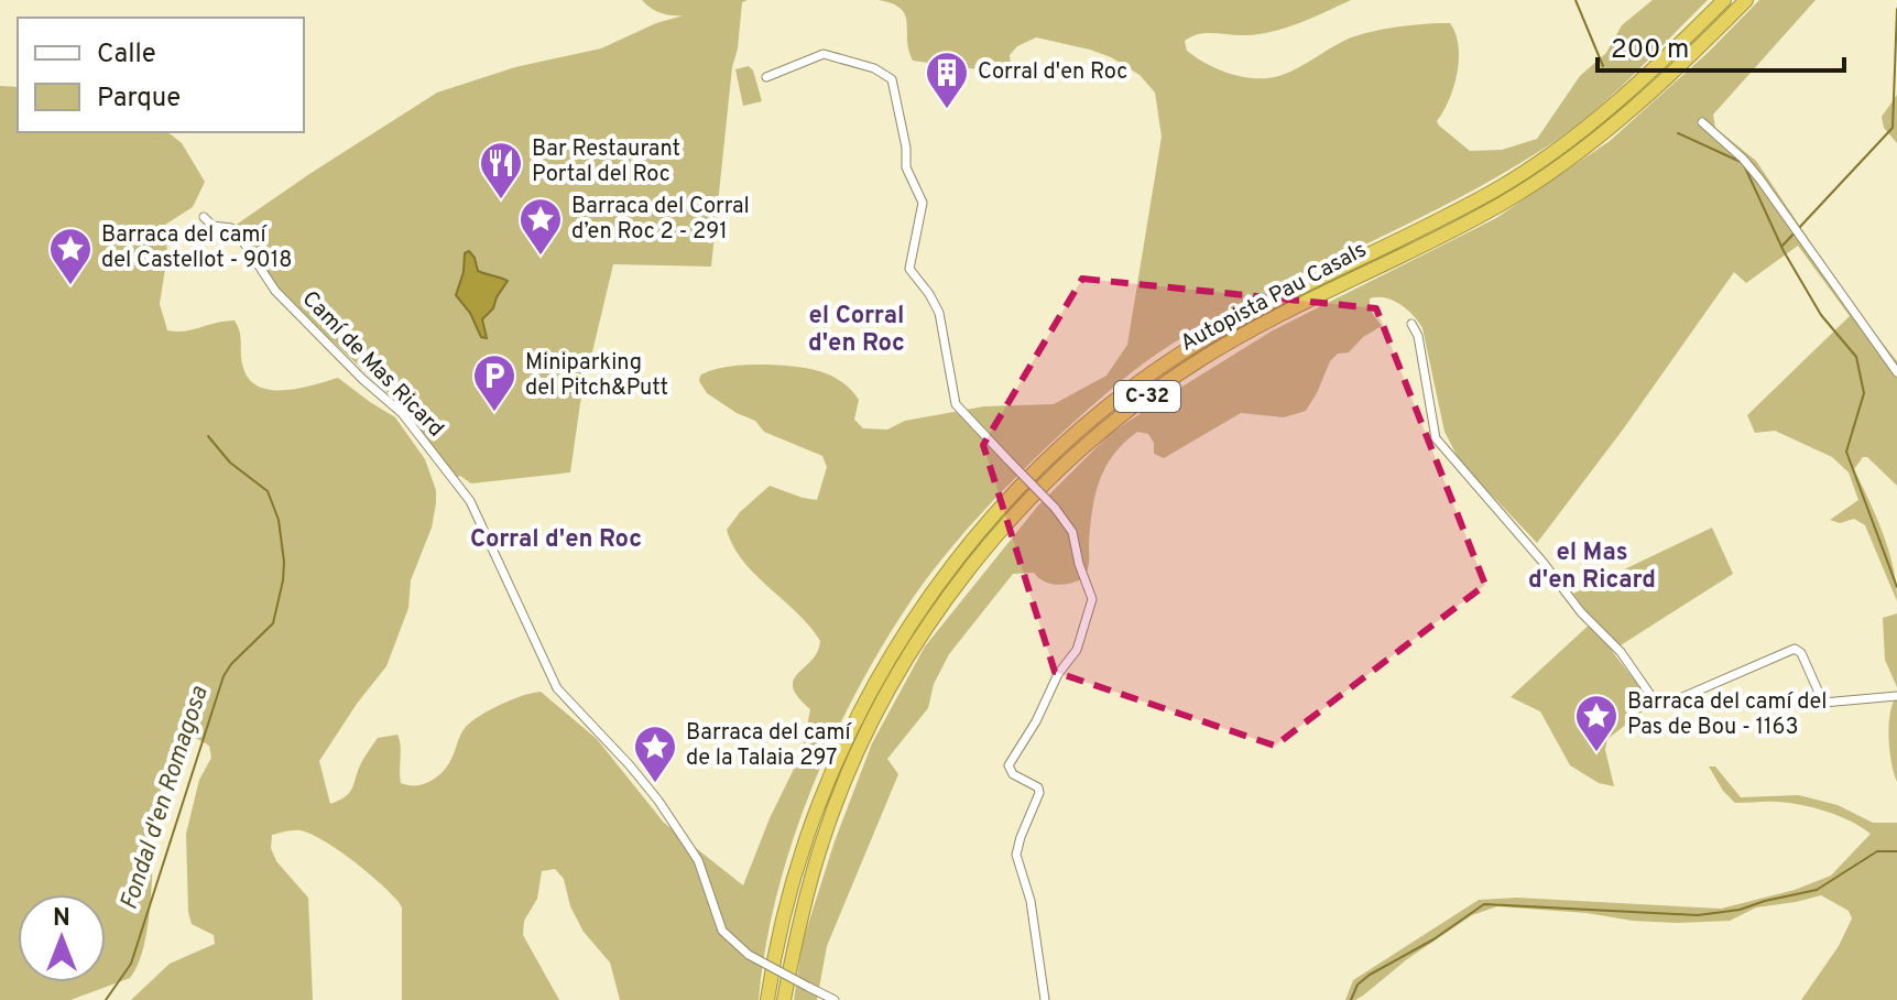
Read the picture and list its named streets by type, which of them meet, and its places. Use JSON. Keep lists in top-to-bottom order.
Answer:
{
  "streets": {
    "highway": ["Autopista Pau Casals", "C-32"],
    "street": ["Camí de Mas Ricard"]
  },
  "districts": ["el Corral d'en Roc", "Corral d'en Roc", "el Mas d'en Ricard"],
  "water": ["Fondal d'en Romagosa"],
  "places": {
    "building": ["Corral d'en Roc"],
    "restaurant": ["Bar Restaurant Portal del Roc"],
    "place": [
      "Barraca del Corral d’en Roc 2 - 291",
      "Barraca del camí del Castellot - 9018",
      "Barraca del camí del Pas de Bou - 1163",
      "Barraca del camí de la Talaia 297"
    ],
    "parking": ["Miniparking del Pitch&Putt"]
  },
  "legend": ["Calle", "Parque"],
  "scale_bar": "200 m",
  "north": "top"
}
